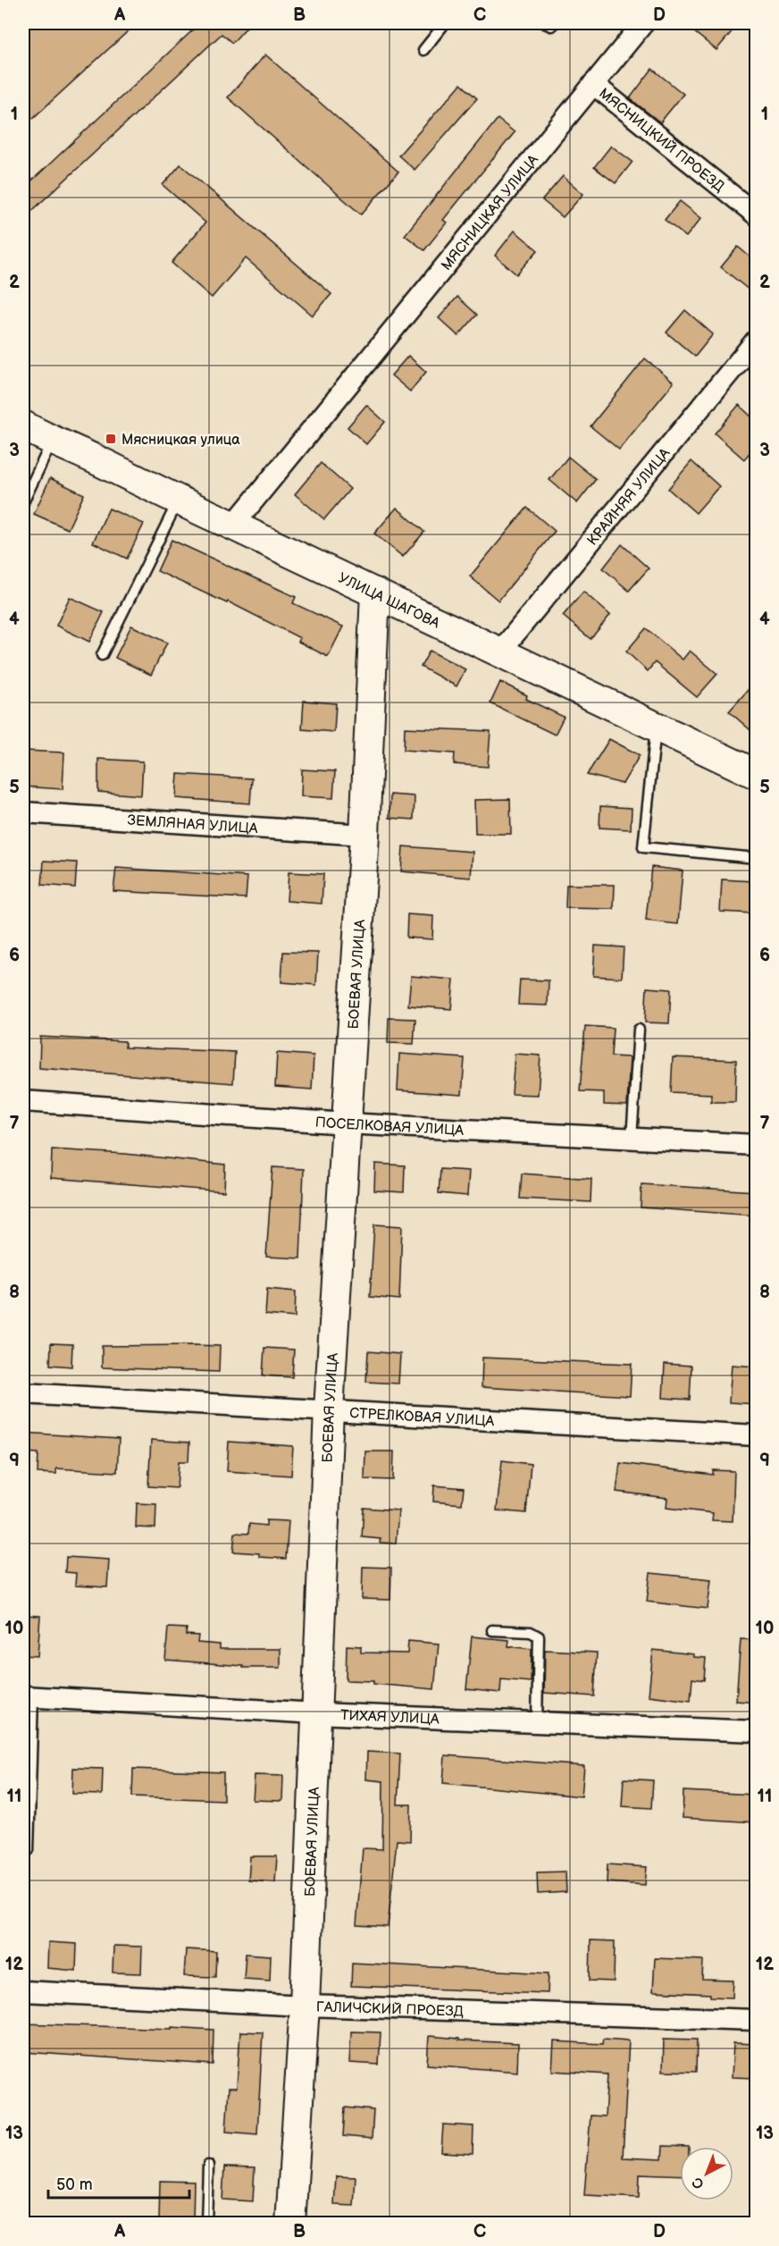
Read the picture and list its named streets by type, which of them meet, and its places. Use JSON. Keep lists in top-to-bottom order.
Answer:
{
  "streets": {
    "street": [
      "МЯСНИЦКИЙ ПРОЕЗД",
      "МЯСНИЦКАЯ УЛИЦА",
      "КРАЙНЯЯ УЛИЦА",
      "УЛИЦА ШАГОВА",
      "ЗЕМЛЯНАЯ УЛИЦА",
      "БОЕВАЯ УЛИЦА",
      "ПОСЕЛКОВАЯ УЛИЦА",
      "СТРЕЛКОВАЯ УЛИЦА",
      "ТИХАЯ УЛИЦА",
      "ГАЛИЧСКИЙ ПРОЕЗД"
    ]
  },
  "crossings": [
    ["МЯСНИЦКИЙ ПРОЕЗД", "МЯСНИЦКАЯ УЛИЦА"],
    ["МЯСНИЦКАЯ УЛИЦА", "УЛИЦА ШАГОВА"],
    ["КРАЙНЯЯ УЛИЦА", "УЛИЦА ШАГОВА"],
    ["УЛИЦА ШАГОВА", "БОЕВАЯ УЛИЦА"],
    ["ЗЕМЛЯНАЯ УЛИЦА", "БОЕВАЯ УЛИЦА"],
    ["БОЕВАЯ УЛИЦА", "ПОСЕЛКОВАЯ УЛИЦА"],
    ["БОЕВАЯ УЛИЦА", "СТРЕЛКОВАЯ УЛИЦА"],
    ["БОЕВАЯ УЛИЦА", "ТИХАЯ УЛИЦА"],
    ["БОЕВАЯ УЛИЦА", "ГАЛИЧСКИЙ ПРОЕЗД"]
  ],
  "places": {
    "transit": ["Мясницкая улица"]
  },
  "scale_bar": "50 m",
  "north": "bottom left",
  "grid": {
    "columns": [
      "A",
      "B",
      "C",
      "D"
    ],
    "rows": [
      "1",
      "2",
      "3",
      "4",
      "5",
      "6",
      "7",
      "8",
      "9",
      "10",
      "11",
      "12",
      "13"
    ]
  }
}
